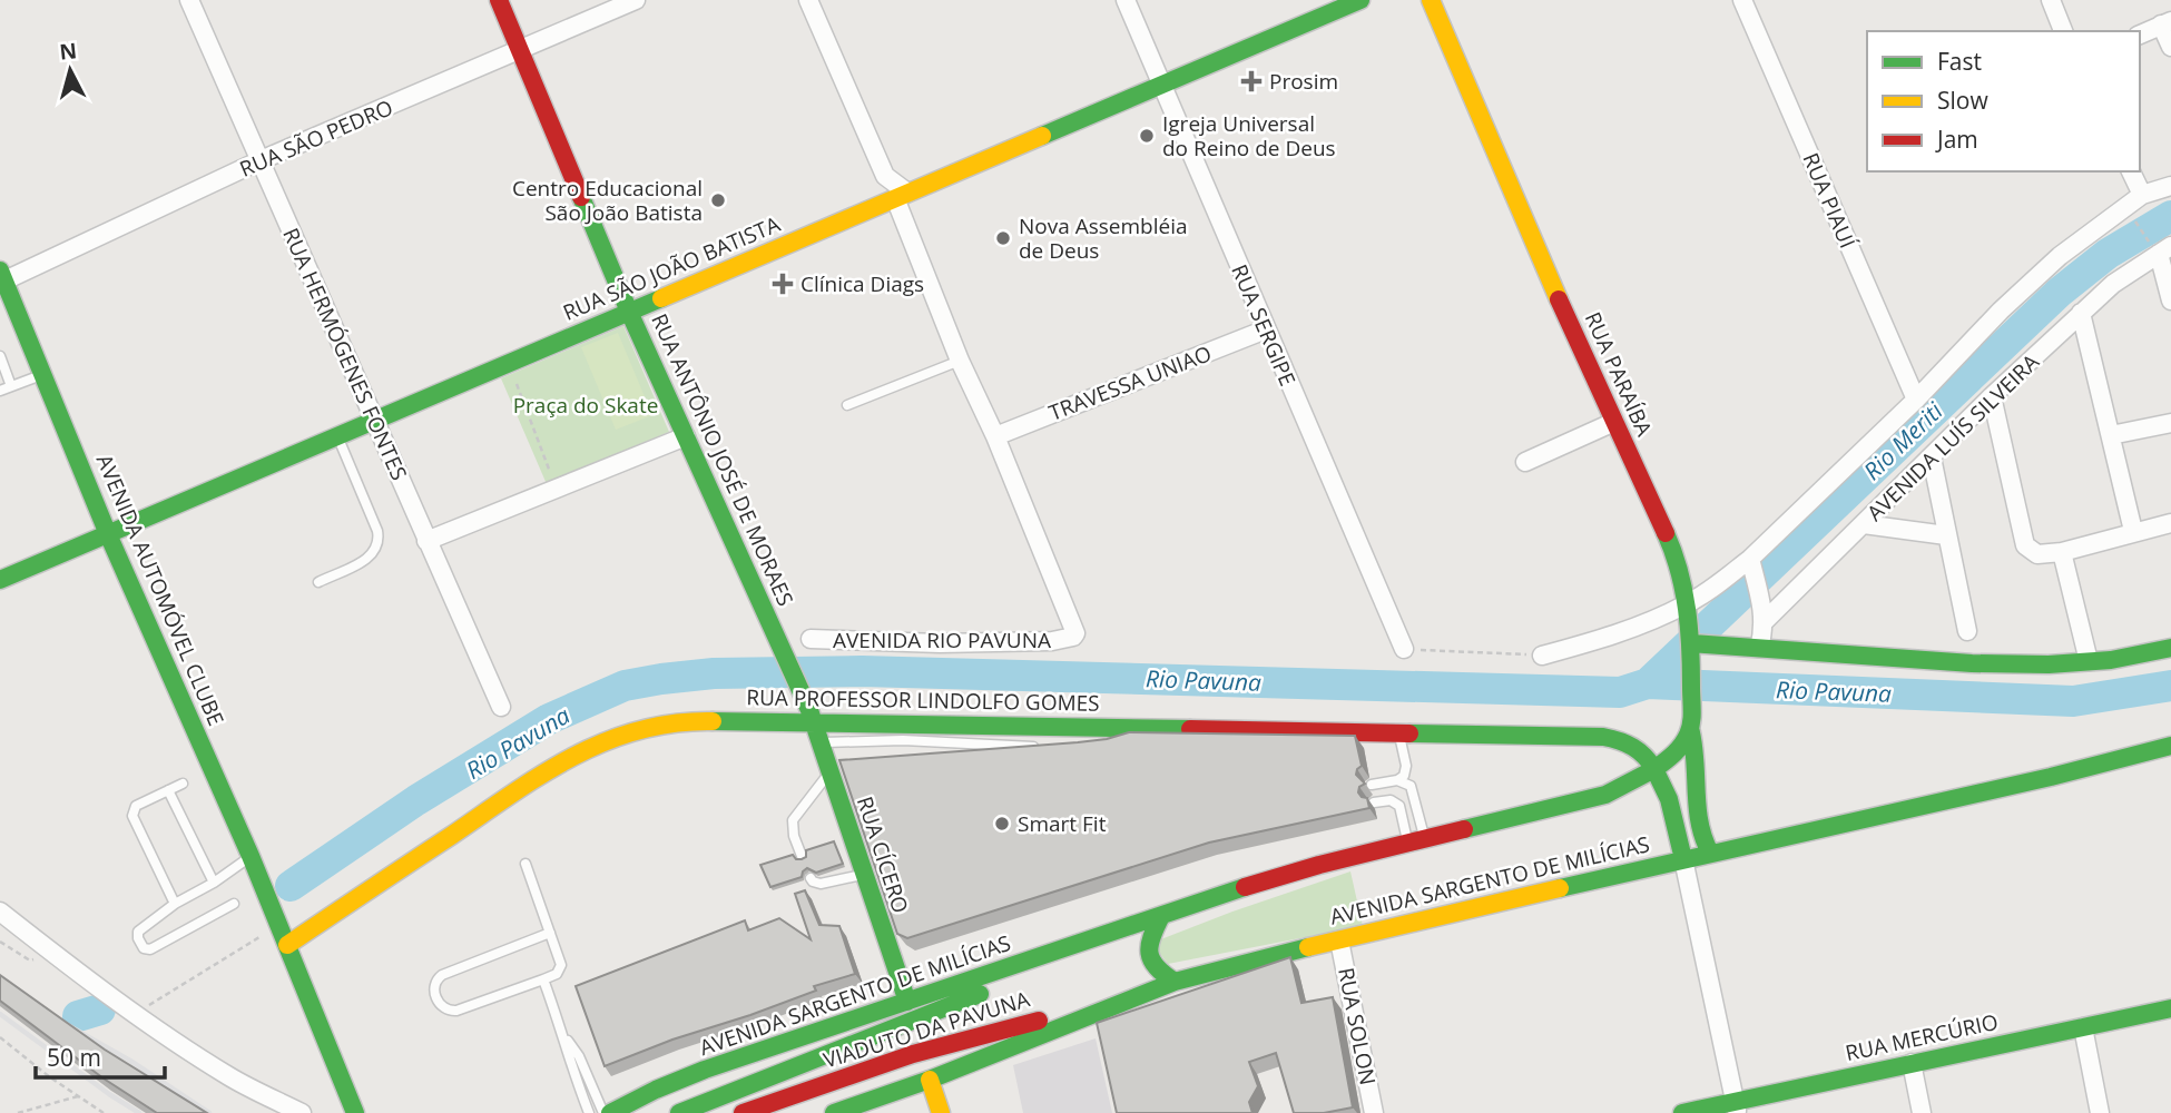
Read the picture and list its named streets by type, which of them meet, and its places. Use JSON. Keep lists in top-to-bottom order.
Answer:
{
  "streets": {
    "main road": [
      "RUA SÃO JOÃO BATISTA",
      "RUA PARAÍBA",
      "RUA ANTÔNIO JOSÉ DE MORAES",
      "AVENIDA AUTOMÓVEL CLUBE",
      "RUA PROFESSOR LINDOLFO GOMES",
      "RUA CÍCERO",
      "AVENIDA SARGENTO DE MILÍCIAS",
      "VIADUTO DA PAVUNA",
      "RUA MERCÚRIO"
    ],
    "street": [
      "RUA SÃO PEDRO",
      "RUA PIAUÍ",
      "RUA SERGIPE",
      "RUA HERMÓGENES FONTES",
      "TRAVESSA UNIAO",
      "AVENIDA LUÍS SILVEIRA",
      "AVENIDA RIO PAVUNA",
      "RUA SOLON"
    ]
  },
  "crossings": [
    ["RUA SÃO PEDRO", "RUA HERMÓGENES FONTES"],
    ["RUA SÃO PEDRO", "RUA ANTÔNIO JOSÉ DE MORAES"],
    ["RUA SÃO PEDRO", "AVENIDA AUTOMÓVEL CLUBE"],
    ["RUA SÃO JOÃO BATISTA", "RUA SERGIPE"],
    ["RUA SÃO JOÃO BATISTA", "RUA HERMÓGENES FONTES"],
    ["RUA SÃO JOÃO BATISTA", "RUA ANTÔNIO JOSÉ DE MORAES"],
    ["RUA SÃO JOÃO BATISTA", "AVENIDA AUTOMÓVEL CLUBE"],
    ["RUA SERGIPE", "TRAVESSA UNIAO"],
    ["RUA PARAÍBA", "AVENIDA SARGENTO DE MILÍCIAS"],
    ["TRAVESSA UNIAO", "AVENIDA RIO PAVUNA"],
    ["RUA ANTÔNIO JOSÉ DE MORAES", "RUA PROFESSOR LINDOLFO GOMES"],
    ["RUA ANTÔNIO JOSÉ DE MORAES", "RUA CÍCERO"],
    ["AVENIDA AUTOMÓVEL CLUBE", "RUA PROFESSOR LINDOLFO GOMES"],
    ["RUA PROFESSOR LINDOLFO GOMES", "RUA CÍCERO"],
    ["RUA PROFESSOR LINDOLFO GOMES", "AVENIDA SARGENTO DE MILÍCIAS"],
    ["RUA CÍCERO", "AVENIDA SARGENTO DE MILÍCIAS"],
    ["AVENIDA SARGENTO DE MILÍCIAS", "RUA SOLON"],
    ["AVENIDA SARGENTO DE MILÍCIAS", "VIADUTO DA PAVUNA"]
  ],
  "water": ["Rio Meriti", "Rio Pavuna"],
  "parks": ["Praça do Skate"],
  "places": {
    "health": ["Prosim", "Clínica Diags"],
    "other": [
      "Igreja Universal do Reino de Deus",
      "Centro Educacional São João Batista",
      "Nova Assembléia de Deus",
      "Smart Fit"
    ]
  },
  "legend": ["Fast", "Slow", "Jam"],
  "scale_bar": "50 m",
  "north": "top"
}
